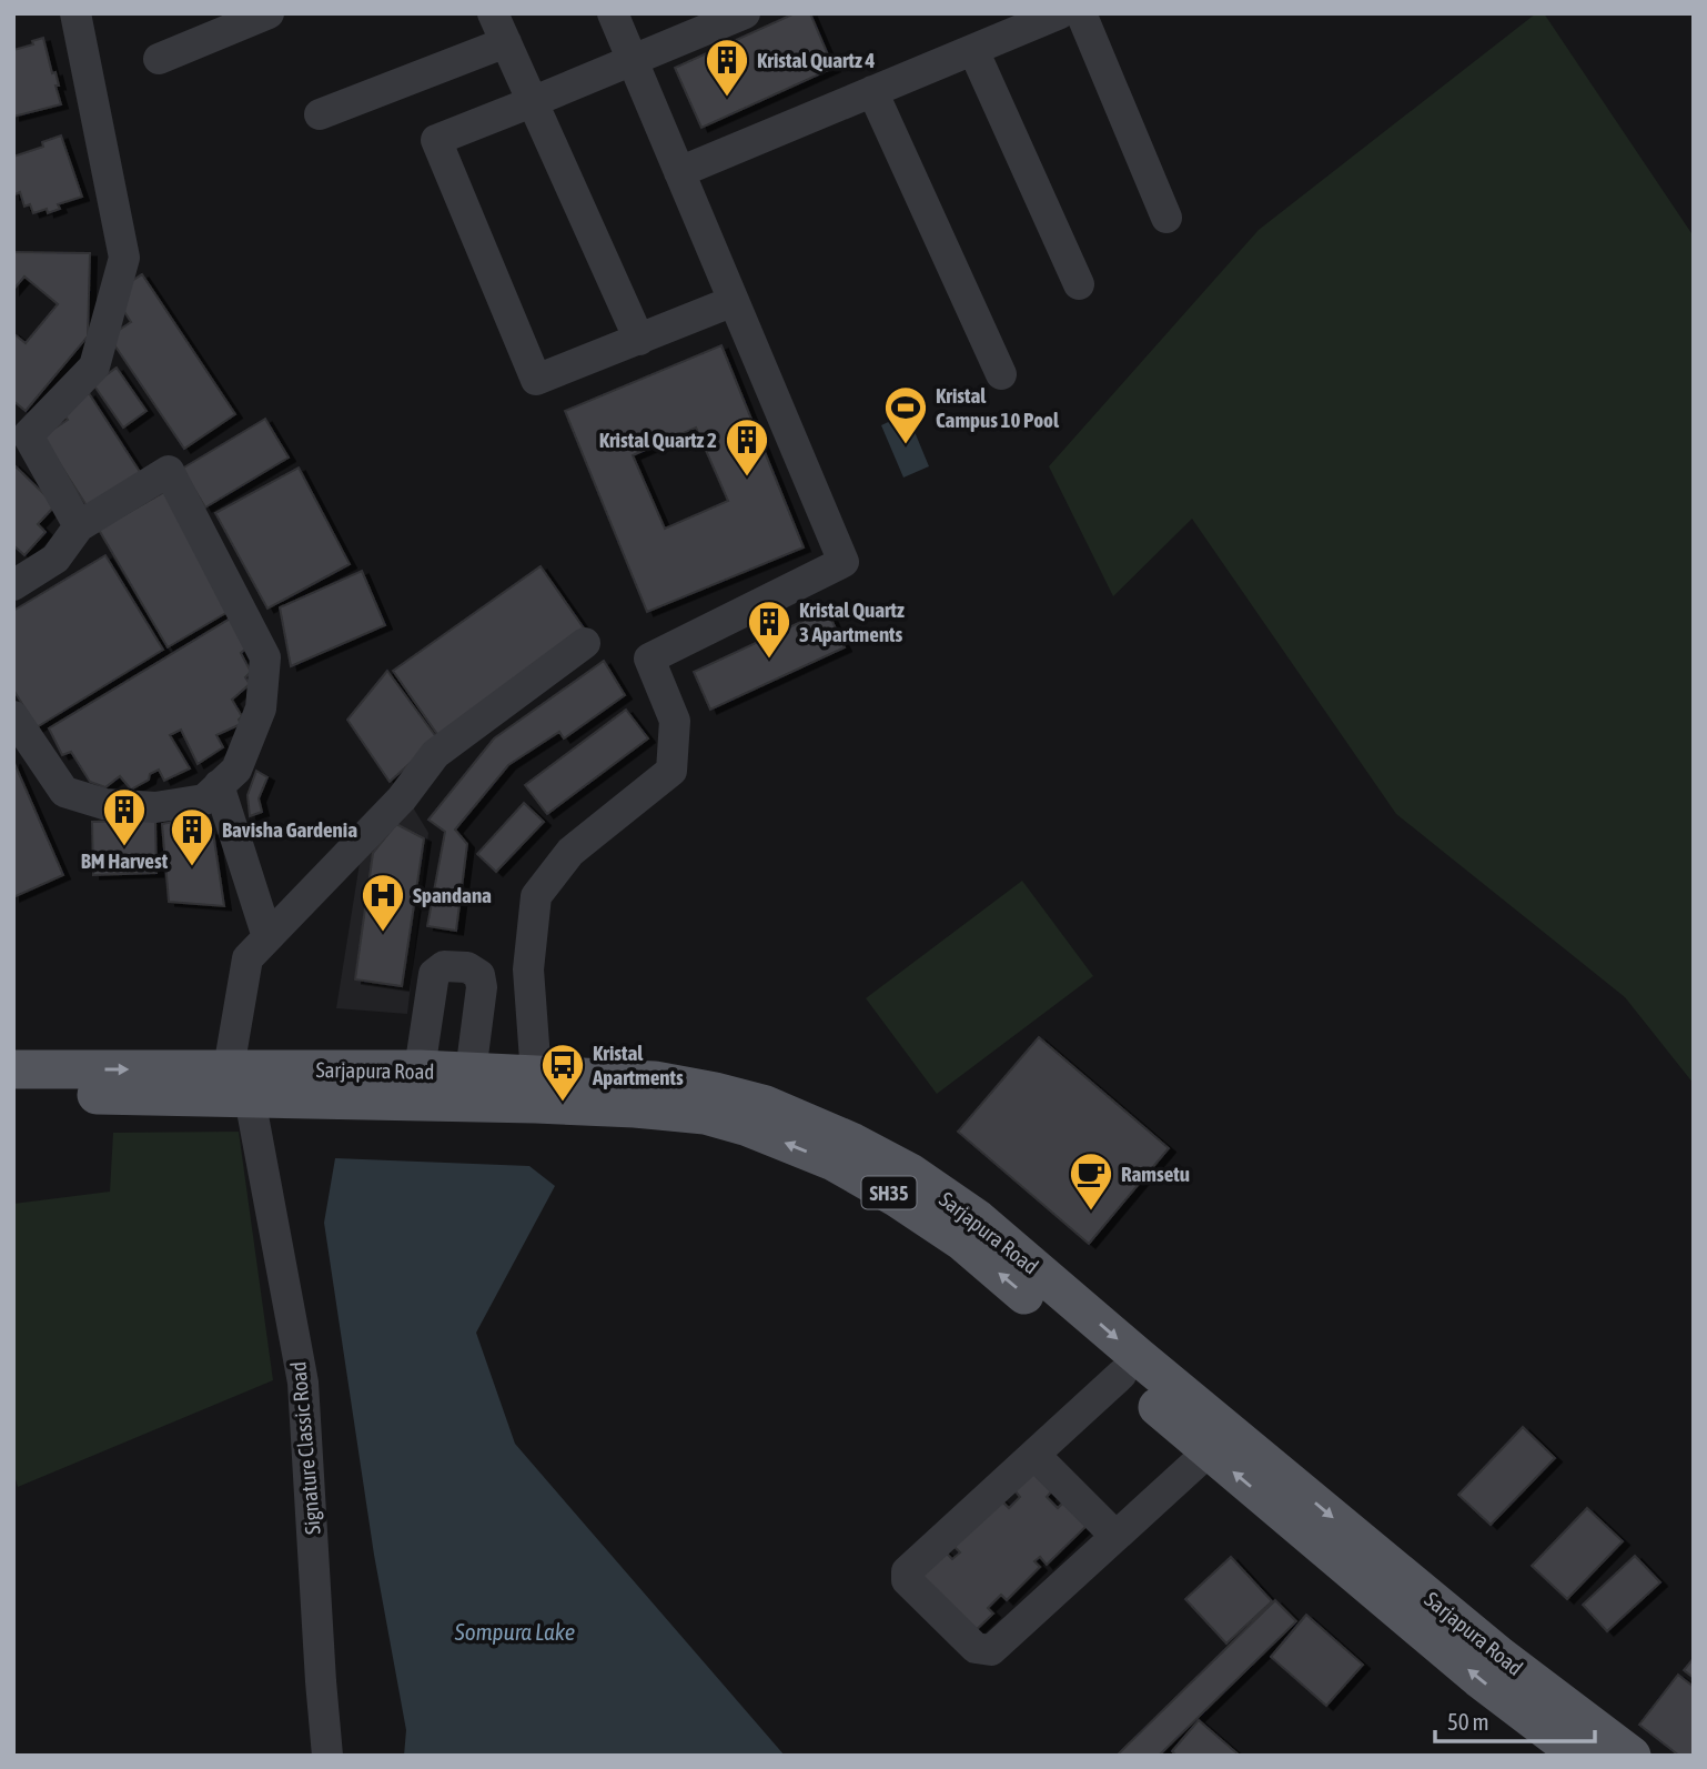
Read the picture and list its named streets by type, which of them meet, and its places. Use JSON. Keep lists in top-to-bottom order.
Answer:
{
  "streets": {
    "main road": ["Sarjapura Road", "SH35"],
    "street": ["Signature Classic Road"]
  },
  "crossings": [
    ["Sarjapura Road", "Signature Classic Road"]
  ],
  "water": ["Sompura Lake"],
  "places": {
    "building": [
      "Kristal Quartz 4",
      "Kristal Quartz 2",
      "Kristal Quartz 3 Apartments",
      "BM Harvest",
      "Bavisha Gardenia"
    ],
    "sports": ["Kristal Campus 10 Pool"],
    "hospital": ["Spandana"],
    "bus stop": ["Kristal Apartments"],
    "cafe": ["Ramsetu"]
  },
  "scale_bar": "50 m"
}
